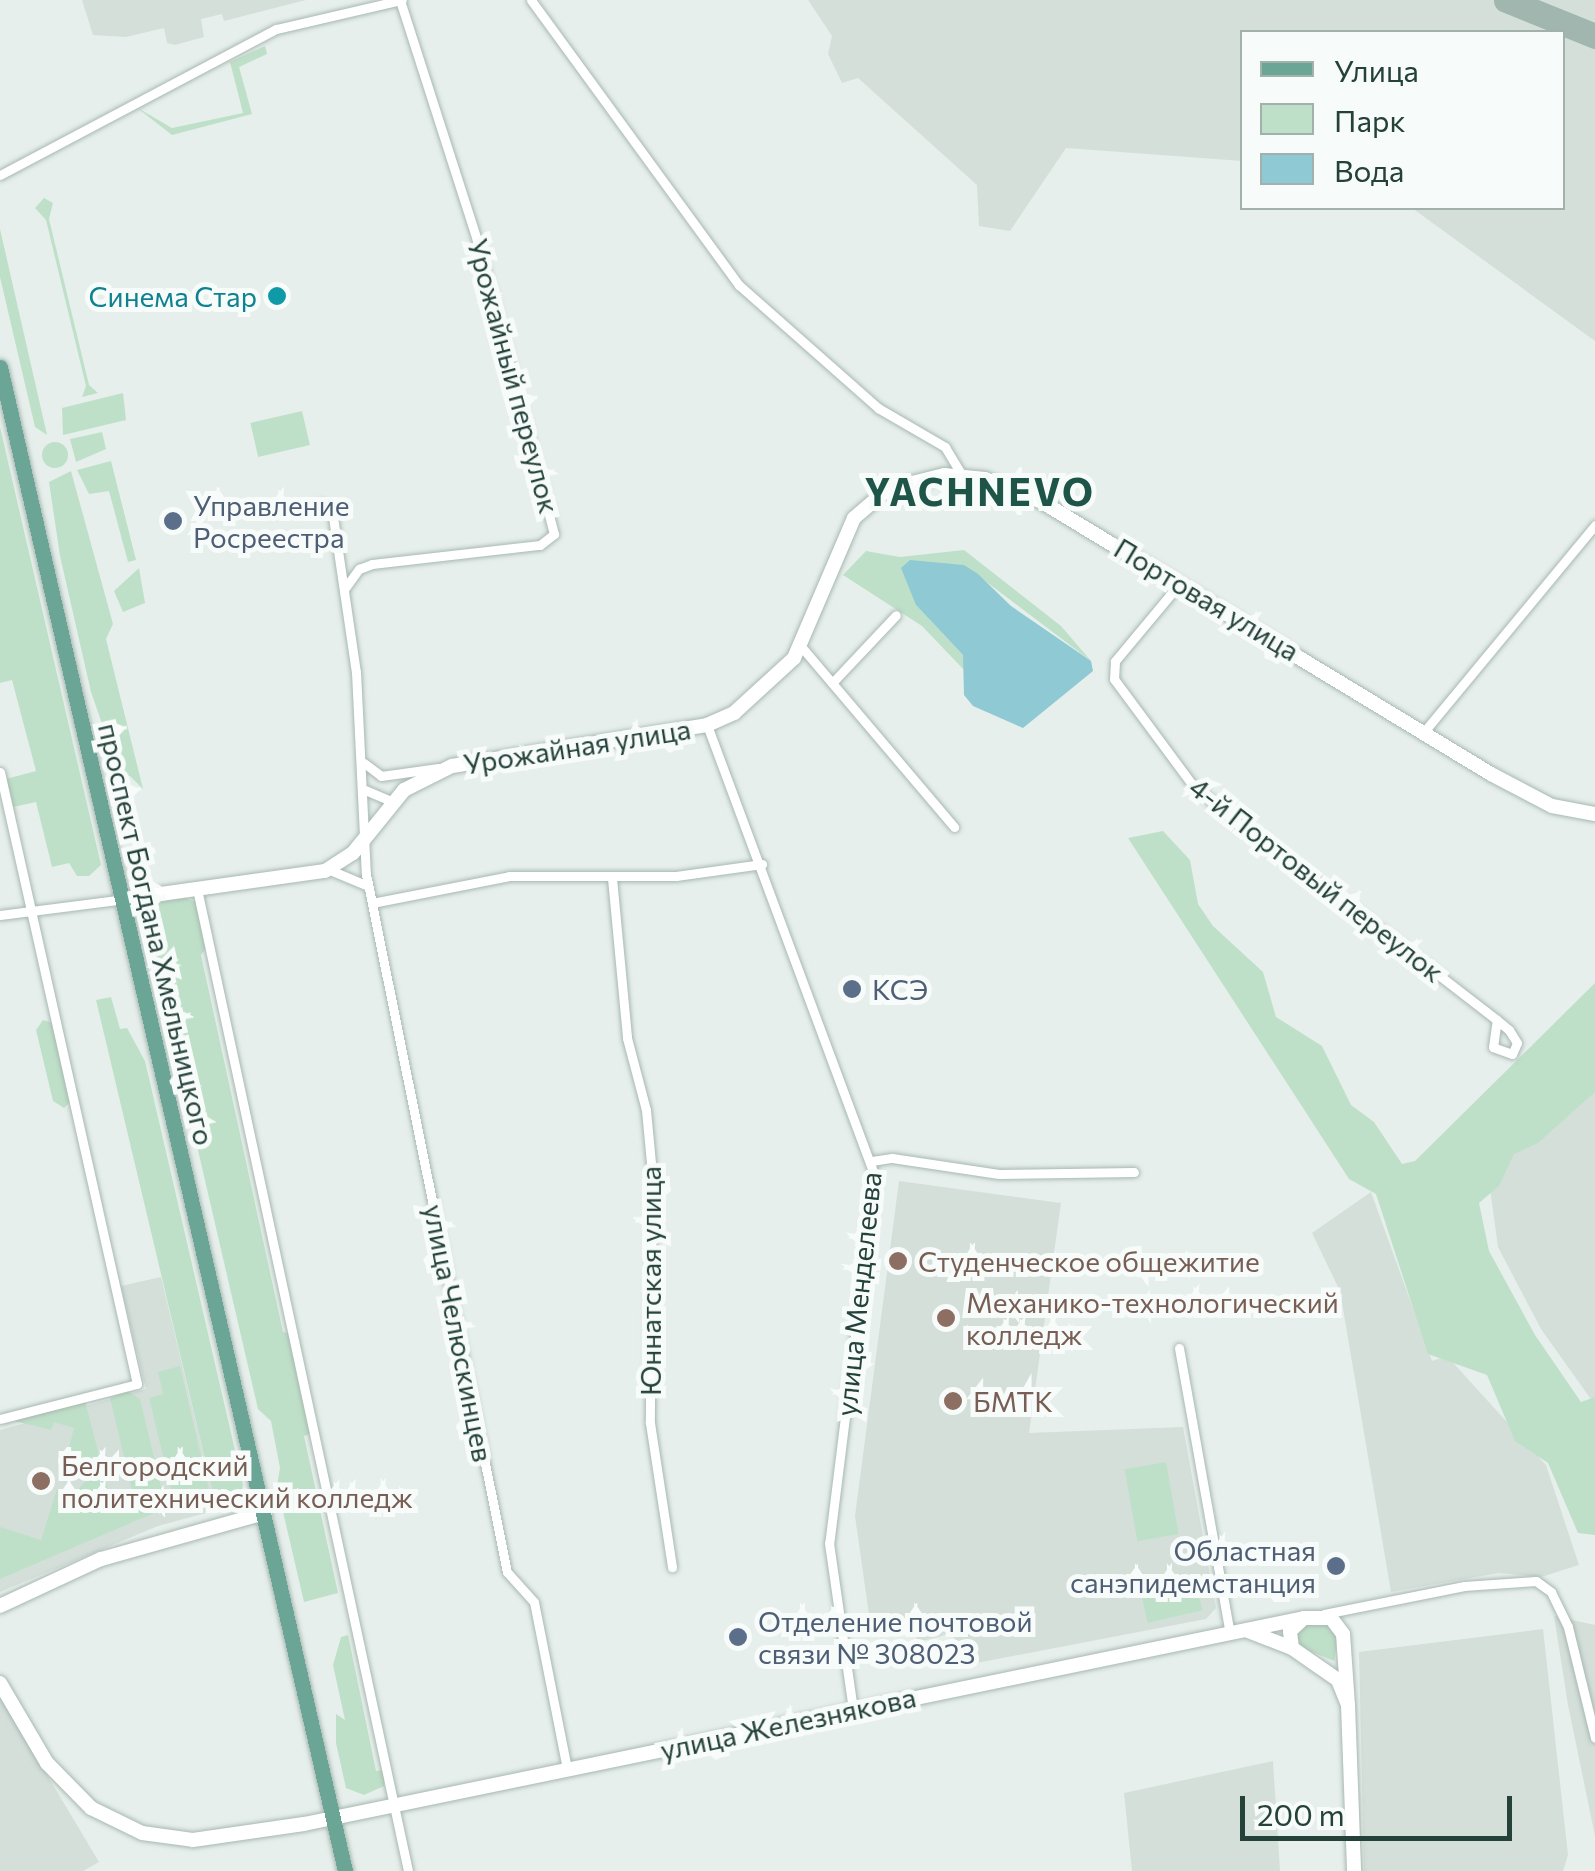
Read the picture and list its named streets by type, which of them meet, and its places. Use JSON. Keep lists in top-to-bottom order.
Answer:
{
  "streets": {
    "main road": ["проспект Богдана Хмельницкого"],
    "street": [
      "Урожайный переулок",
      "Портовая улица",
      "Урожайная улица",
      "4-й Портовый переулок",
      "Юннатская улица",
      "улица Менделеева",
      "улица Челюскинцев",
      "улица Железнякова"
    ]
  },
  "crossings": [
    ["Портовая улица", "Урожайная улица"],
    ["Портовая улица", "4-й Портовый переулок"],
    ["Урожайная улица", "проспект Богдана Хмельницкого"],
    ["Урожайная улица", "улица Менделеева"],
    ["Урожайная улица", "улица Челюскинцев"],
    ["проспект Богдана Хмельницкого", "улица Железнякова"],
    ["улица Менделеева", "улица Железнякова"],
    ["улица Челюскинцев", "улица Железнякова"]
  ],
  "districts": ["YACHNEVO"],
  "places": [
    "Синема Стар",
    "Управление Росреестра",
    "КСЭ",
    "Студенческое общежитие",
    "Механико-технологический колледж",
    "БМТК",
    "Белгородский политехнический колледж",
    "Областная санэпидемстанция",
    "Отделение почтовой связи № 308023"
  ],
  "legend": ["Улица", "Парк", "Вода"],
  "scale_bar": "200 m"
}
